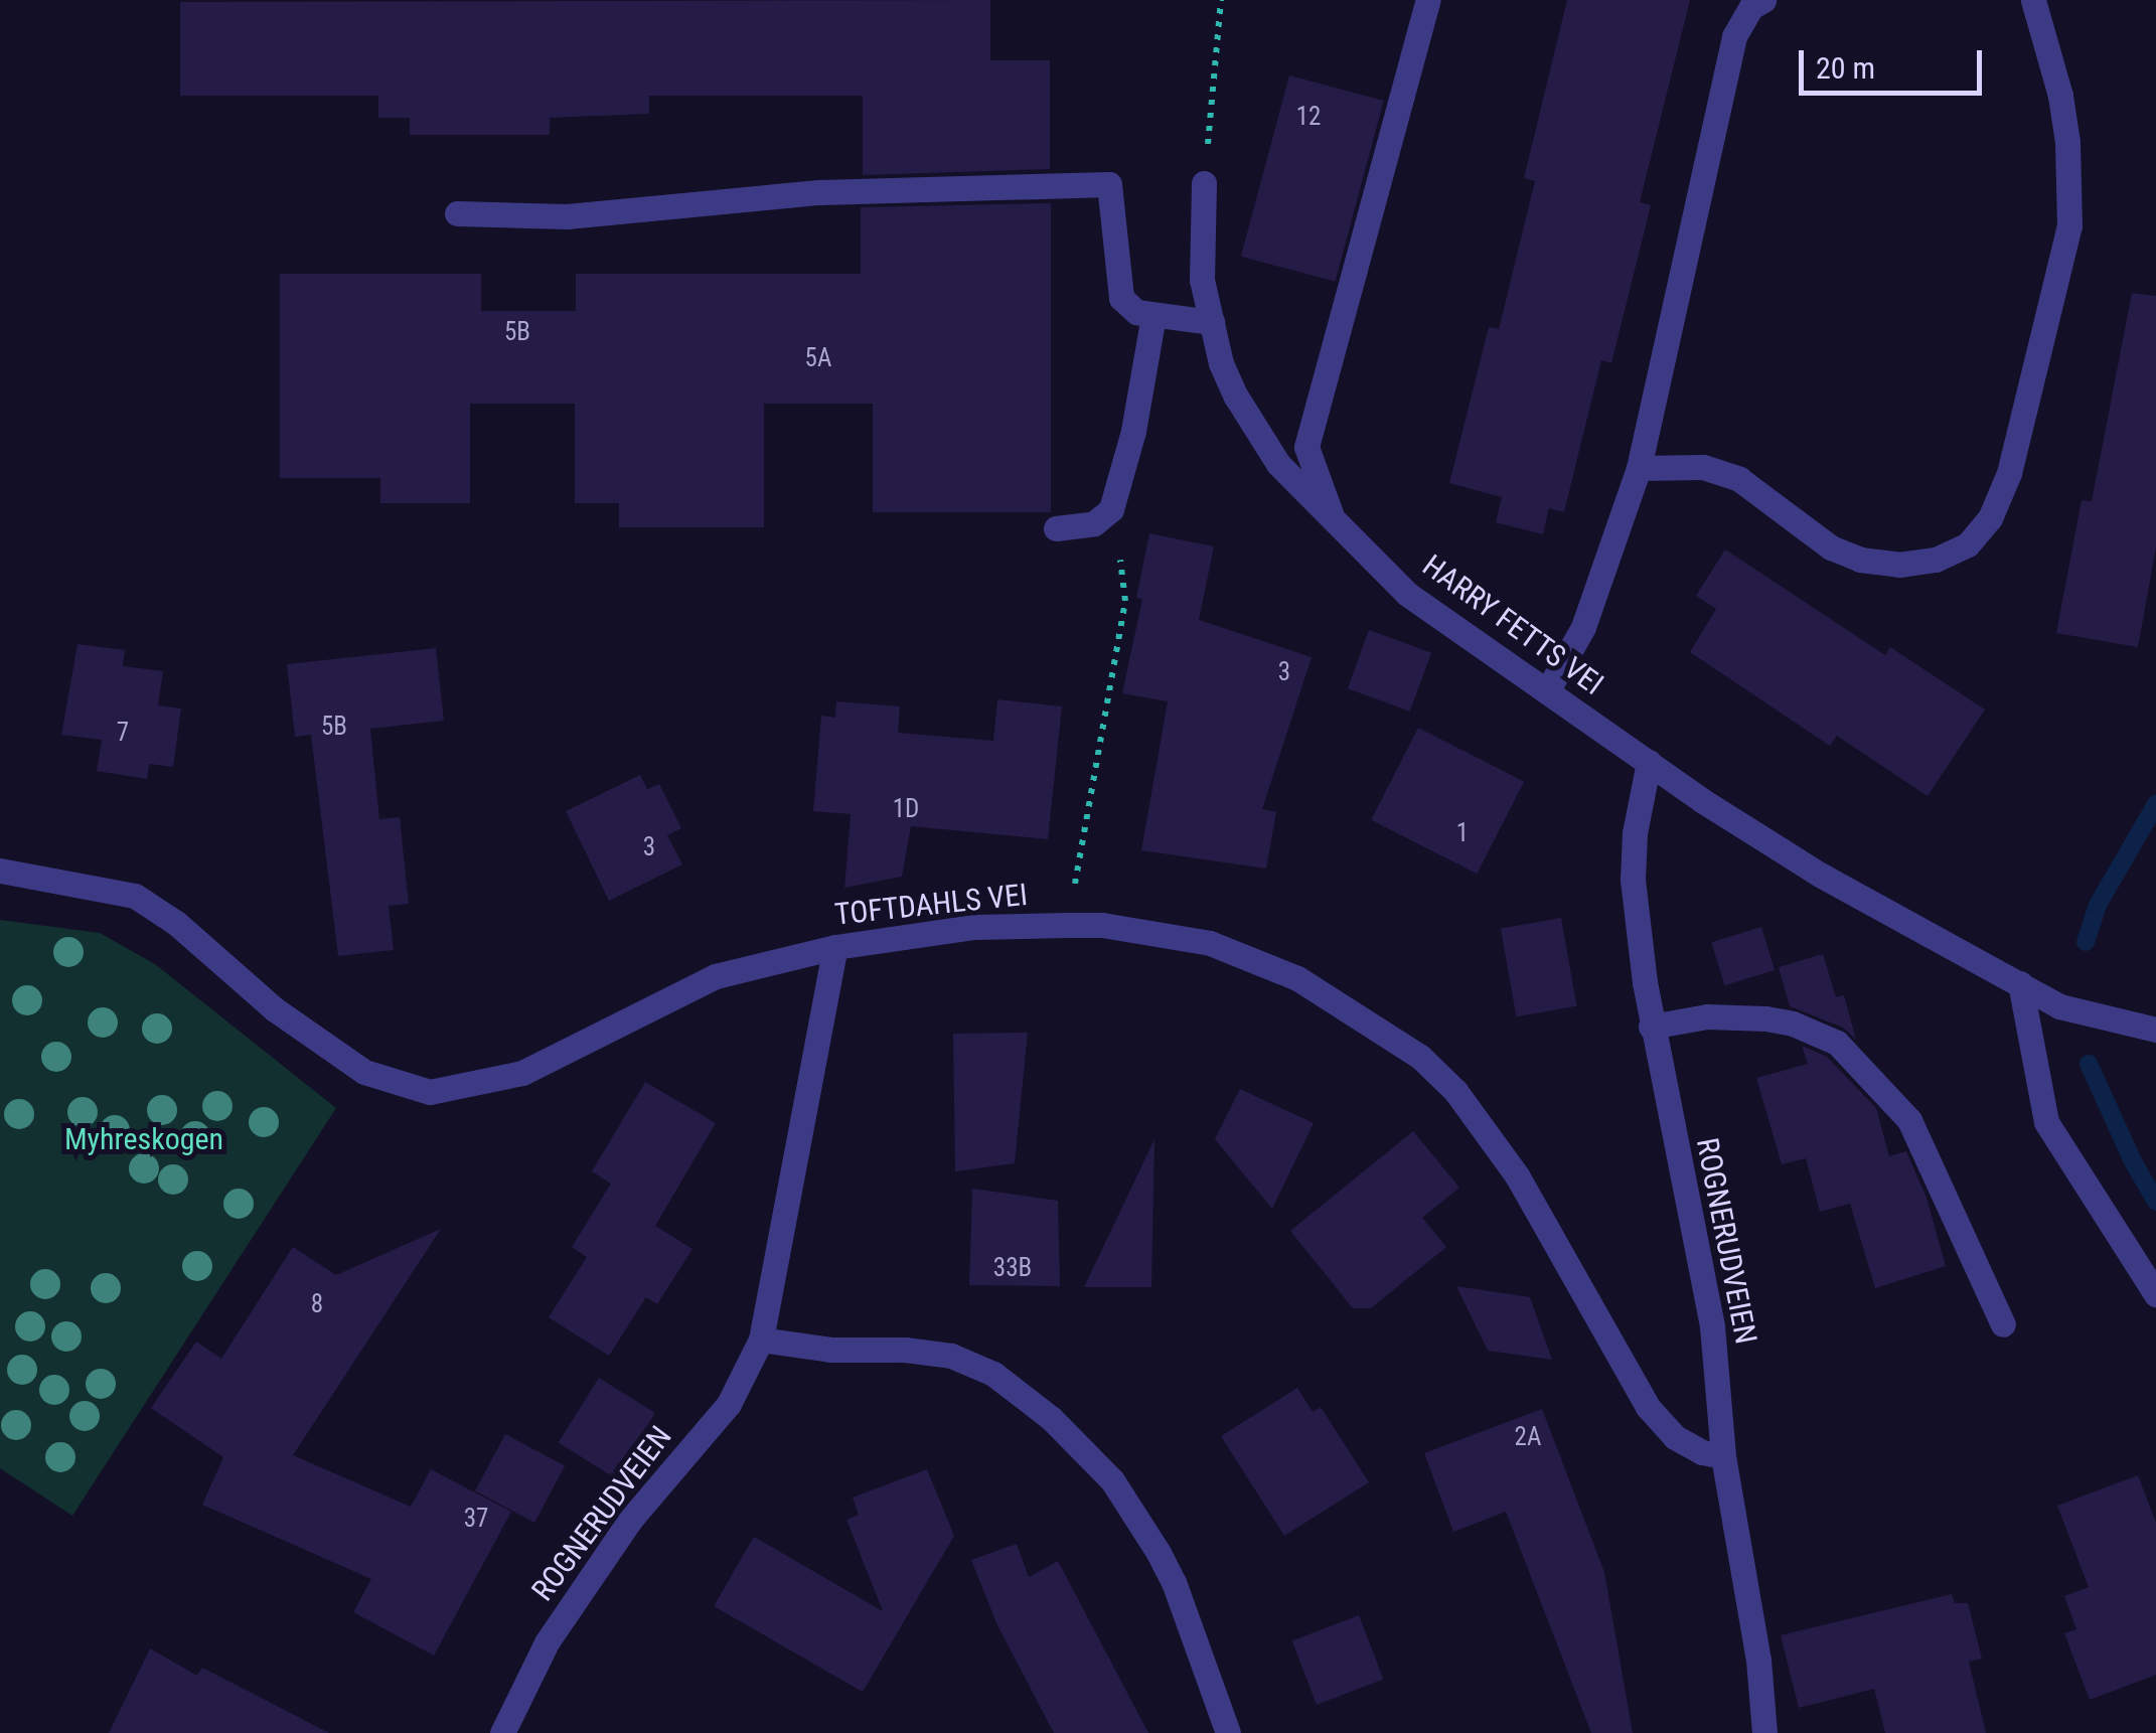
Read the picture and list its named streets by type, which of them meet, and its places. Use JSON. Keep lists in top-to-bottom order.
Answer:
{
  "streets": {
    "street": ["HARRY FETTS VEI", "TOFTDAHLS VEI", "ROGNERUDVEIEN"]
  },
  "crossings": [
    ["HARRY FETTS VEI", "ROGNERUDVEIEN"],
    ["TOFTDAHLS VEI", "ROGNERUDVEIEN"]
  ],
  "parks": ["Myhreskogen"],
  "house_numbers": [
    "12",
    "5B",
    "5A",
    "3",
    "5B",
    "7",
    "1D",
    "1",
    "3",
    "33B",
    "8",
    "2A",
    "37"
  ],
  "scale_bar": "20 m"
}
